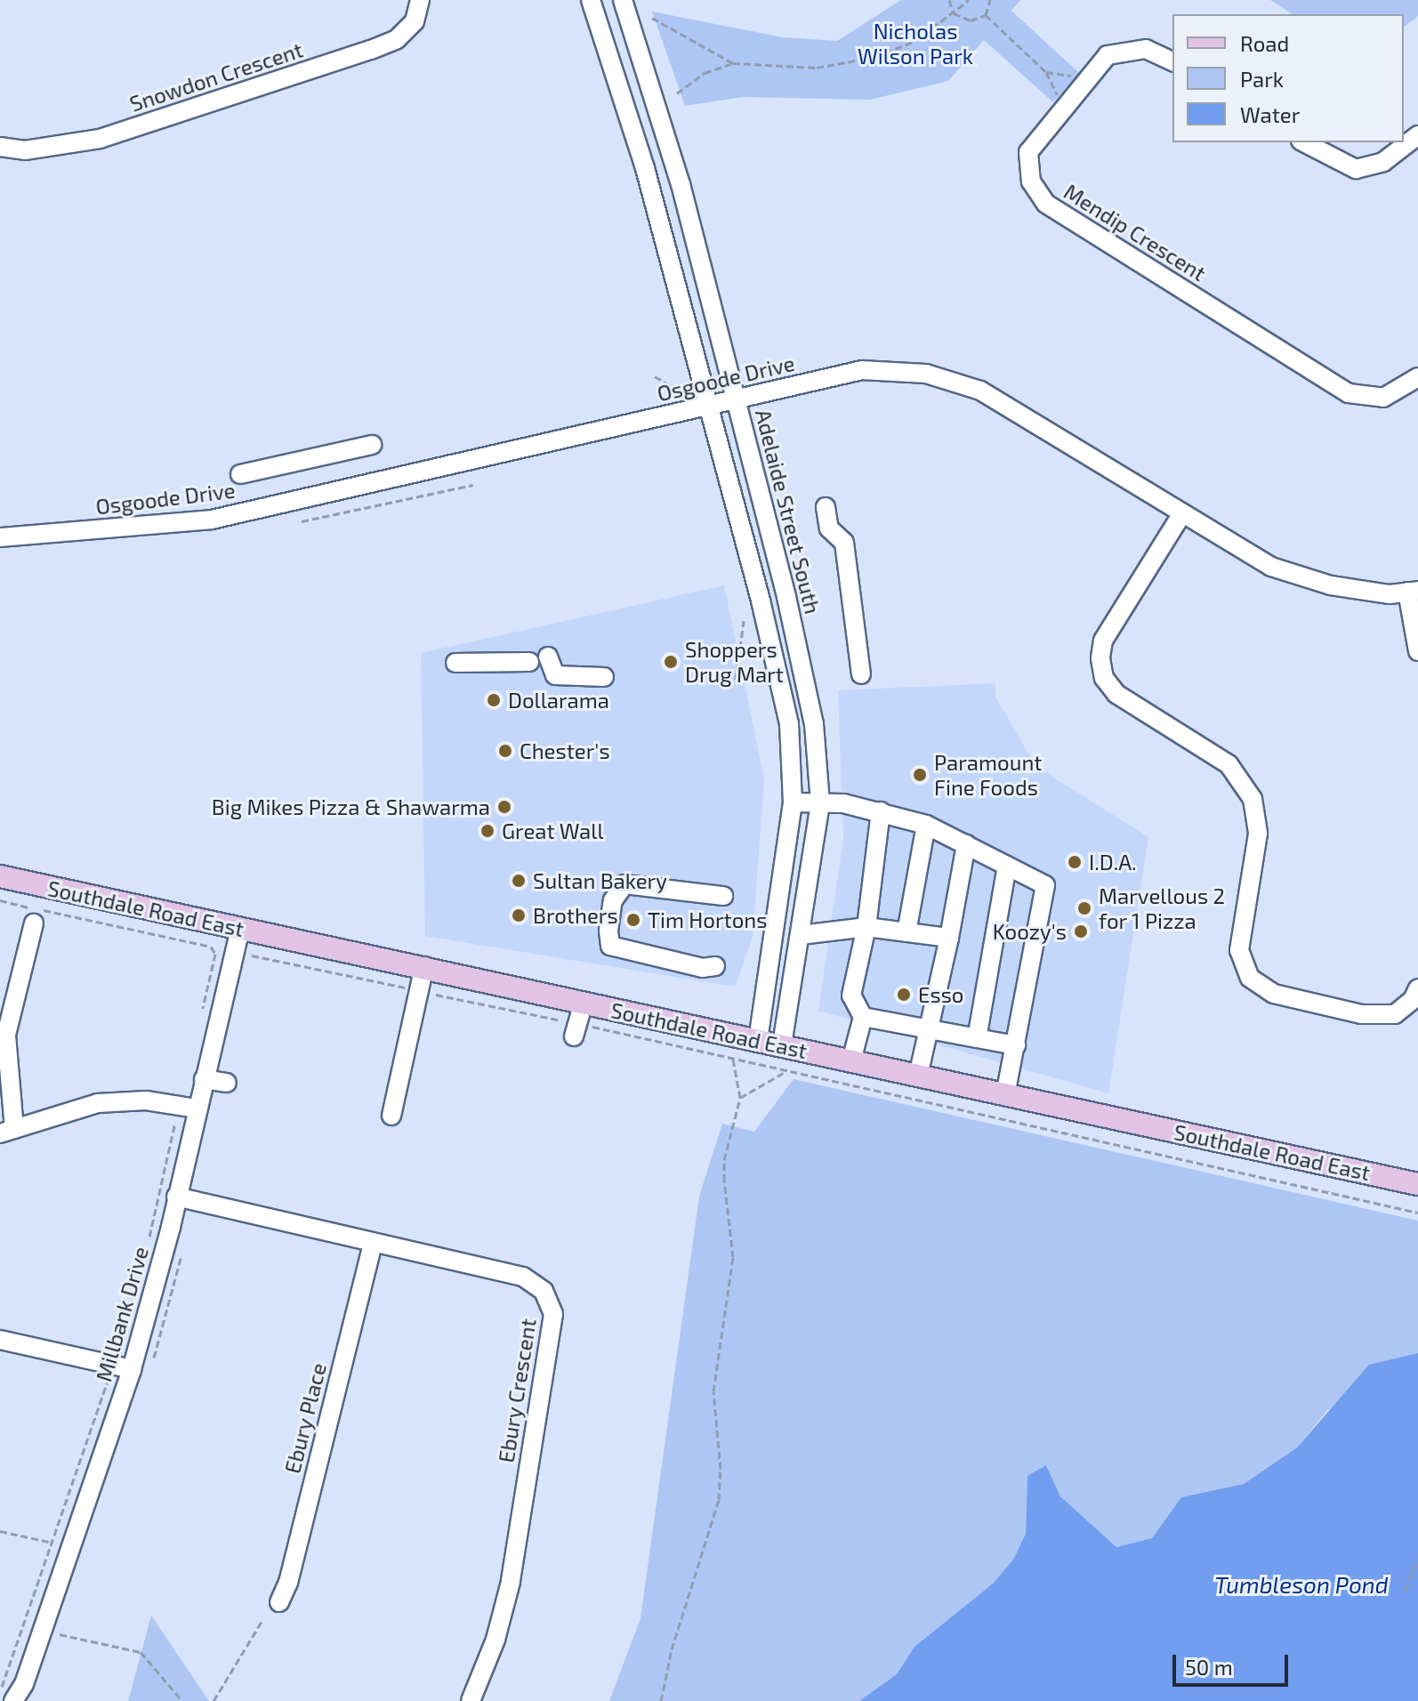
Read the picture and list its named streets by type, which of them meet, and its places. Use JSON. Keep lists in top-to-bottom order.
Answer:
{
  "streets": {
    "main road": ["Southdale Road East"],
    "street": [
      "Snowdon Crescent",
      "Mendip Crescent",
      "Osgoode Drive",
      "Adelaide Street South",
      "Millbank Drive",
      "Ebury Crescent",
      "Ebury Place"
    ]
  },
  "crossings": [
    ["Osgoode Drive", "Adelaide Street South"],
    ["Adelaide Street South", "Southdale Road East"],
    ["Southdale Road East", "Millbank Drive"],
    ["Millbank Drive", "Ebury Crescent"],
    ["Ebury Crescent", "Ebury Place"]
  ],
  "water": ["Tumbleson Pond"],
  "parks": ["Nicholas Wilson Park"],
  "places": [
    "Shoppers Drug Mart",
    "Dollarama",
    "Chester's",
    "Paramount Fine Foods",
    "Big Mikes Pizza & Shawarma",
    "Great Wall",
    "I.D.A.",
    "Sultan Bakery",
    "Marvellous 2 for 1 Pizza",
    "Brothers",
    "Tim Hortons",
    "Koozy's",
    "Esso"
  ],
  "legend": ["Road", "Park", "Water"],
  "scale_bar": "50 m"
}
